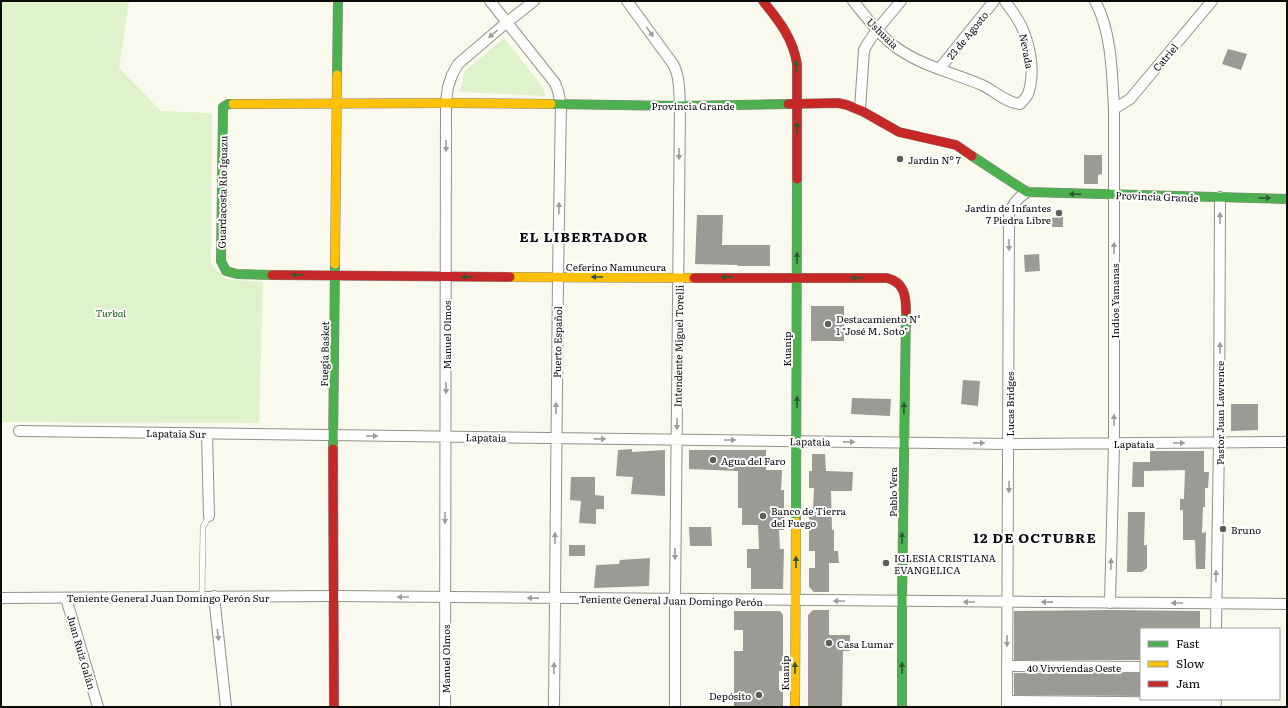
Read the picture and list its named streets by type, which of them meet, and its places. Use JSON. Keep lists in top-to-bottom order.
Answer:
{
  "streets": {
    "street": [
      "Ushuaia",
      "23 de Agosto",
      "Nevada",
      "Catriel",
      "Provincia Grande",
      "Guardacosta Rio Iguazu",
      "Ceferino Namuncura",
      "Indios Yamanas",
      "Manuel Olmos",
      "Puerto Español",
      "Intendente Miguel Torelli",
      "Kuanip",
      "Fuegia Basket",
      "Lucas Bridges",
      "Pastor Juan Lawrence",
      "Lapataia Sur",
      "Lapataia",
      "Pablo Vera",
      "Teniente General Juan Domingo Perón Sur",
      "Teniente General Juan Domingo Perón",
      "Juan Ruiz Galán",
      "40 Vivviendas Oeste"
    ]
  },
  "crossings": [
    ["Ushuaia", "23 de Agosto"],
    ["Ushuaia", "Nevada"],
    ["Catriel", "Indios Yamanas"],
    ["Provincia Grande", "Guardacosta Rio Iguazu"],
    ["Provincia Grande", "Indios Yamanas"],
    ["Provincia Grande", "Manuel Olmos"],
    ["Provincia Grande", "Puerto Español"],
    ["Provincia Grande", "Intendente Miguel Torelli"],
    ["Provincia Grande", "Kuanip"],
    ["Provincia Grande", "Fuegia Basket"],
    ["Provincia Grande", "Lucas Bridges"],
    ["Provincia Grande", "Pastor Juan Lawrence"],
    ["Guardacosta Rio Iguazu", "Ceferino Namuncura"],
    ["Ceferino Namuncura", "Manuel Olmos"],
    ["Ceferino Namuncura", "Puerto Español"],
    ["Ceferino Namuncura", "Intendente Miguel Torelli"],
    ["Ceferino Namuncura", "Kuanip"],
    ["Ceferino Namuncura", "Fuegia Basket"],
    ["Ceferino Namuncura", "Pablo Vera"],
    ["Indios Yamanas", "Lapataia"],
    ["Indios Yamanas", "Teniente General Juan Domingo Perón"],
    ["Manuel Olmos", "Puerto Español"],
    ["Manuel Olmos", "Lapataia"],
    ["Manuel Olmos", "Teniente General Juan Domingo Perón"],
    ["Puerto Español", "Lapataia"],
    ["Puerto Español", "Teniente General Juan Domingo Perón"],
    ["Intendente Miguel Torelli", "Lapataia"],
    ["Intendente Miguel Torelli", "Teniente General Juan Domingo Perón"],
    ["Kuanip", "Lapataia"],
    ["Kuanip", "Teniente General Juan Domingo Perón"],
    ["Fuegia Basket", "Lapataia Sur"],
    ["Fuegia Basket", "Lapataia"],
    ["Fuegia Basket", "Teniente General Juan Domingo Perón Sur"],
    ["Fuegia Basket", "Teniente General Juan Domingo Perón"],
    ["Lucas Bridges", "Lapataia"],
    ["Lucas Bridges", "Teniente General Juan Domingo Perón"],
    ["Lucas Bridges", "40 Vivviendas Oeste"],
    ["Pastor Juan Lawrence", "Lapataia"],
    ["Pastor Juan Lawrence", "Teniente General Juan Domingo Perón"],
    ["Lapataia Sur", "Lapataia"],
    ["Lapataia", "Pablo Vera"],
    ["Pablo Vera", "Teniente General Juan Domingo Perón"],
    ["Teniente General Juan Domingo Perón Sur", "Teniente General Juan Domingo Perón"],
    ["Teniente General Juan Domingo Perón Sur", "Juan Ruiz Galán"]
  ],
  "one_way": [
    "Ceferino Namuncura",
    "Indios Yamanas",
    "Manuel Olmos",
    "Puerto Español",
    "Intendente Miguel Torelli",
    "Kuanip",
    "Lucas Bridges",
    "Pastor Juan Lawrence",
    "Lapataia",
    "Pablo Vera",
    "Teniente General Juan Domingo Perón"
  ],
  "districts": ["EL LIBERTADOR", "12 DE OCTUBRE"],
  "parks": ["Turbal"],
  "places": [
    "Jardín Nº 7",
    "Jardín de Infantes 7 Piedra Libre",
    "Destacamiento N° 1 \"José M. Soto\"",
    "Agua del Faro",
    "Banco de Tierra del Fuego",
    "Bruno",
    "IGLESIA CRISTIANA EVANGELICA",
    "Casa Lumar",
    "Depósito"
  ],
  "legend": ["Fast", "Slow", "Jam"]
}
